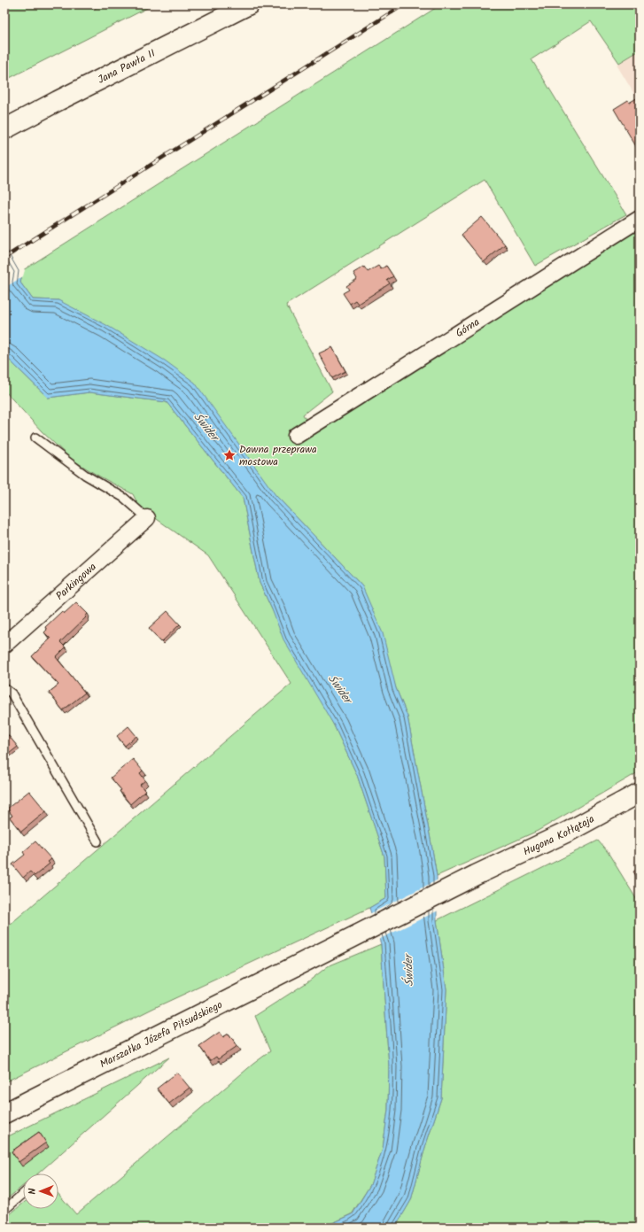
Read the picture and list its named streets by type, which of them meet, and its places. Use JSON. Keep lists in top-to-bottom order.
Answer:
{
  "streets": {
    "main road": ["Jana Pawła II", "Hugona Kołłątaja", "Marszałka Józefa Piłsudskiego"],
    "street": ["Górna", "Parkingowa"]
  },
  "crossings": [
    ["Hugona Kołłątaja", "Marszałka Józefa Piłsudskiego"]
  ],
  "water": ["Świder"],
  "places": {
    "place": ["Dawna przeprawa mostowa"]
  },
  "north": "left"
}
